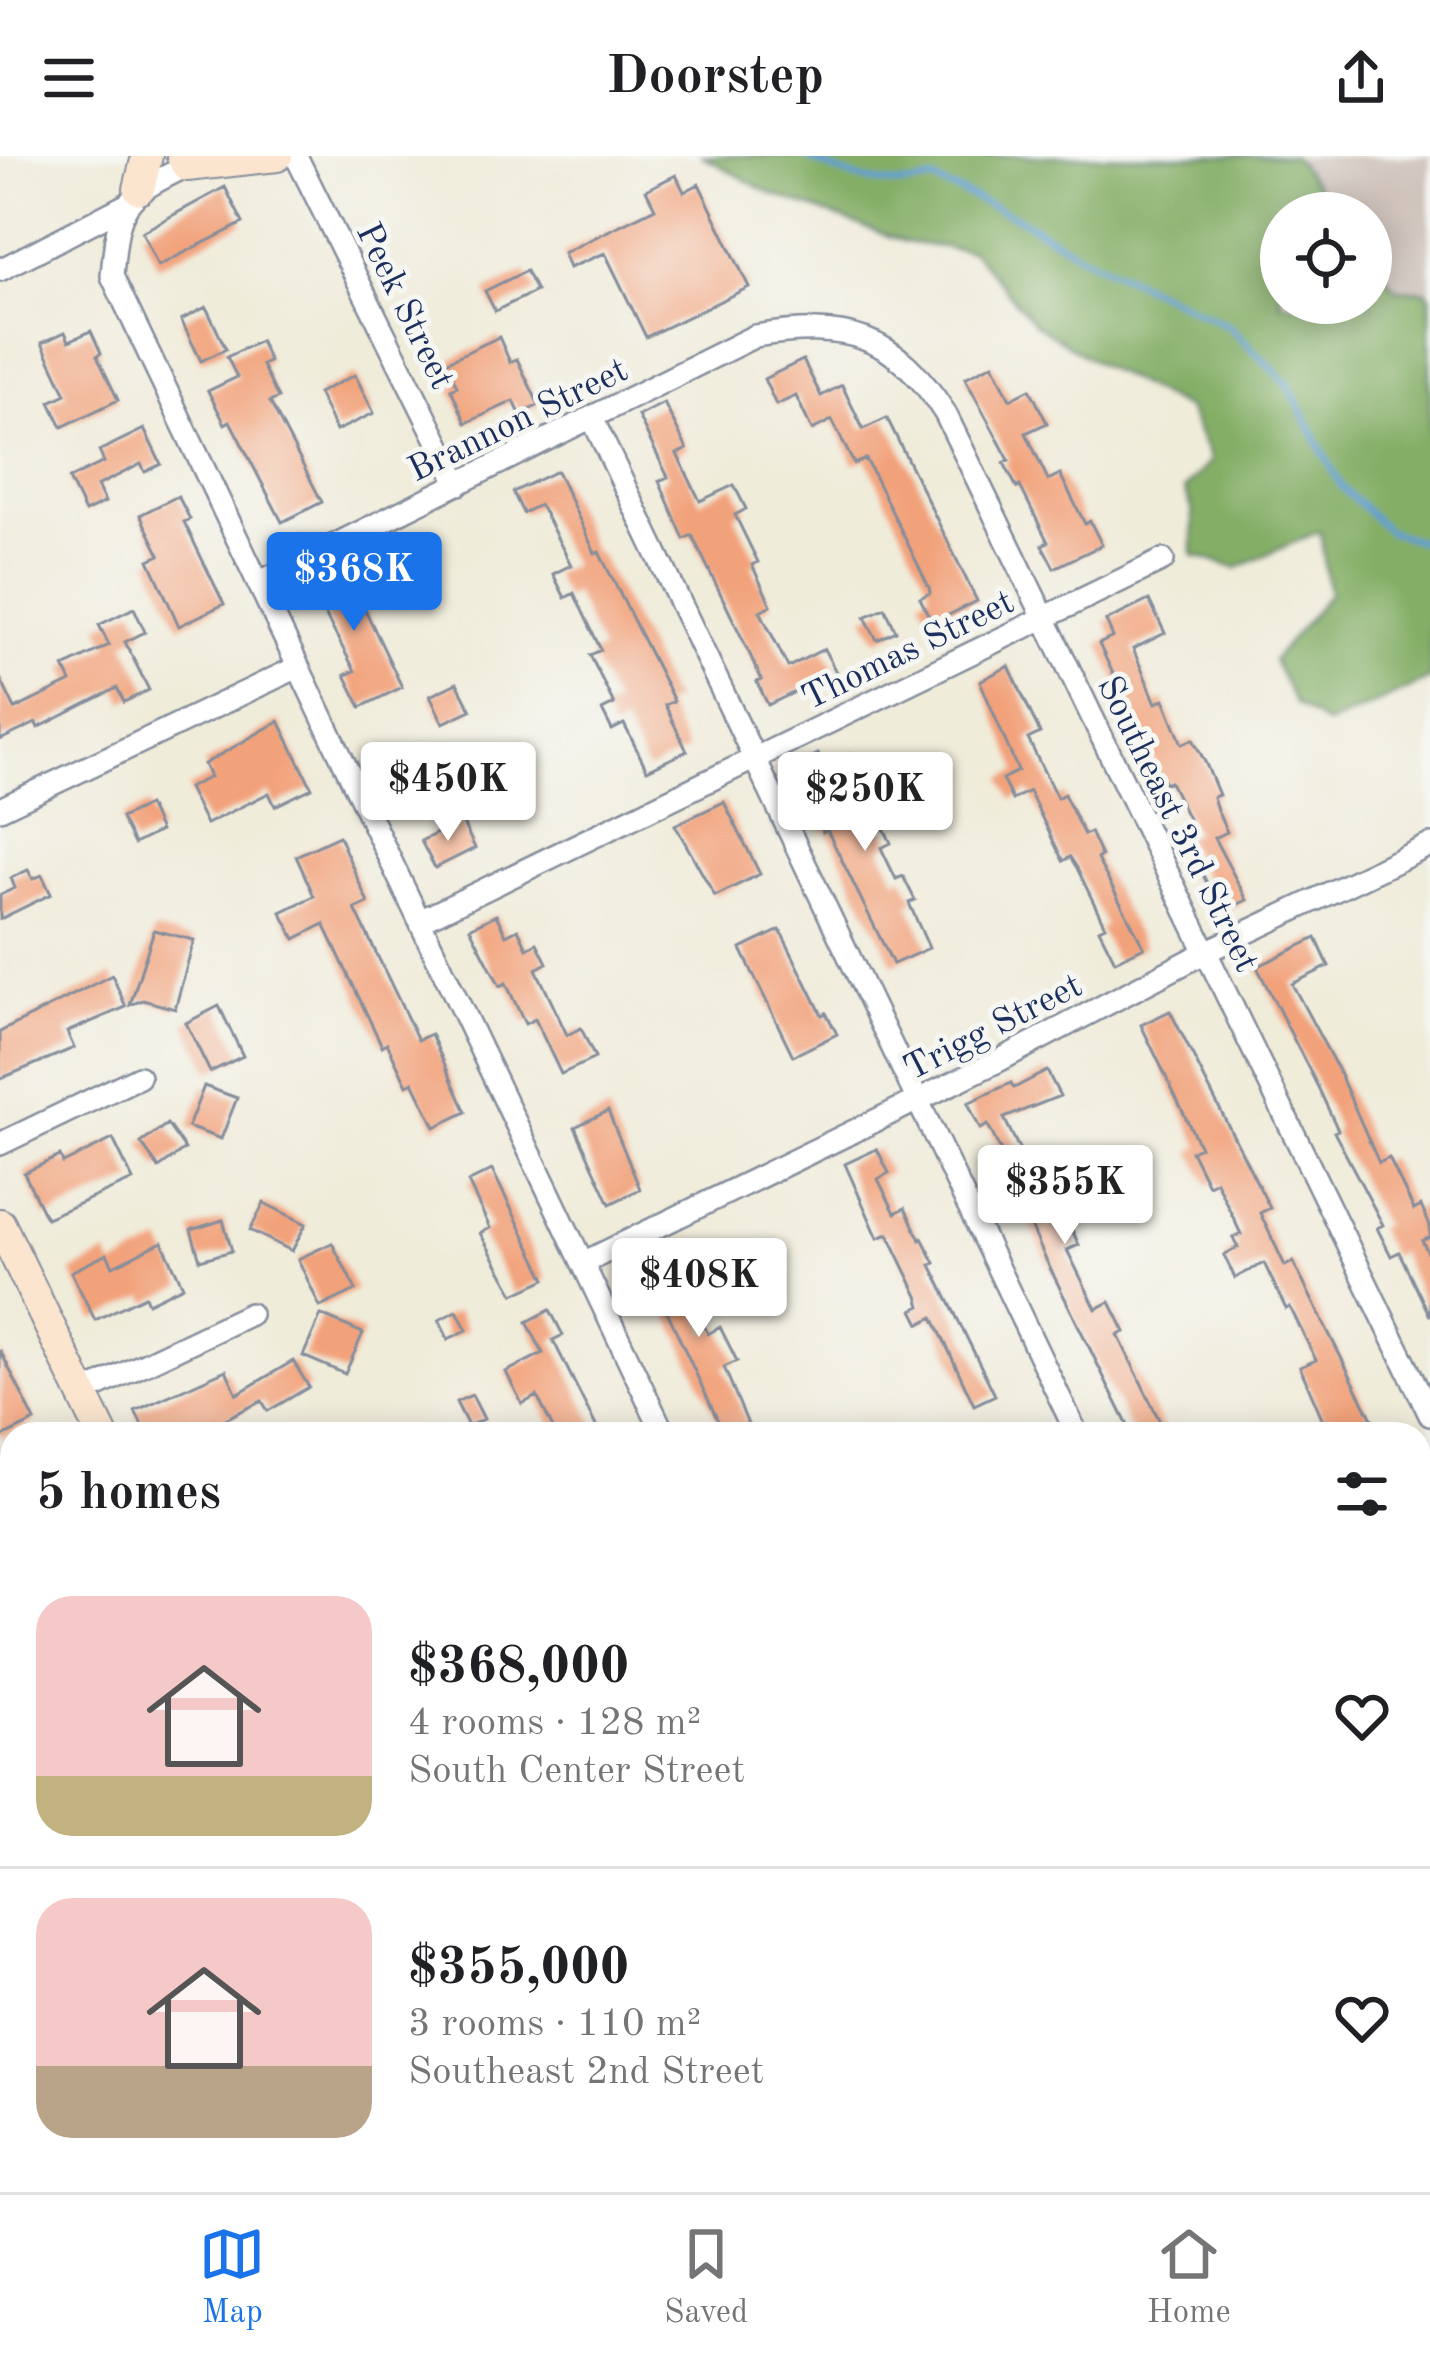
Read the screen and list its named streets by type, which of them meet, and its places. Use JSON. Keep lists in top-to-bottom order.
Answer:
{
  "streets": {
    "street": [
      "Peek Street",
      "Brannon Street",
      "Thomas Street",
      "Southeast 3rd Street",
      "Trigg Street"
    ]
  },
  "crossings": [
    ["Peek Street", "Brannon Street"],
    ["Brannon Street", "Southeast 3rd Street"],
    ["Thomas Street", "Southeast 3rd Street"],
    ["Southeast 3rd Street", "Trigg Street"]
  ],
  "page": {
    "header": "Doorstep",
    "price": [
      "$368K",
      "$450K",
      "$250K",
      "$355K",
      "$408K"
    ],
    "heading": "5 homes",
    "list": [
      {
        "name": "$368,000",
        "note": "4 rooms · 128 m² · South Center Street"
      },
      {
        "name": "$355,000",
        "note": "3 rooms · 110 m² · Southeast 2nd Street"
      }
    ],
    "tabs": ["Map", "Saved", "Home"]
  }
}
